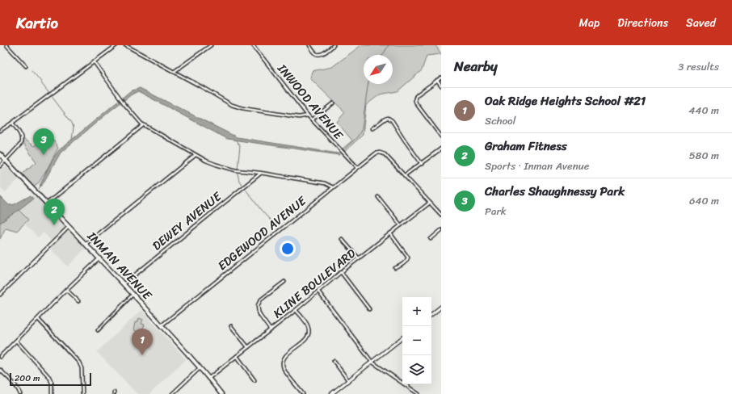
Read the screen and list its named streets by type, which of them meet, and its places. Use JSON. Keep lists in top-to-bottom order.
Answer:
{
  "streets": {
    "main road": ["INMAN AVENUE"],
    "street": [
      "INWOOD AVENUE",
      "DEWEY AVENUE",
      "EDGEWOOD AVENUE",
      "KLINE BOULEVARD"
    ]
  },
  "crossings": [
    ["INWOOD AVENUE", "EDGEWOOD AVENUE"],
    ["DEWEY AVENUE", "INMAN AVENUE"],
    ["EDGEWOOD AVENUE", "INMAN AVENUE"],
    ["INMAN AVENUE", "KLINE BOULEVARD"]
  ],
  "scale_bar": "200 m",
  "north": "bottom left",
  "page": {
    "header": "Kartio",
    "nav": ["Map", "Directions", "Saved"],
    "heading": ["Nearby", "3 results"],
    "list": [
      {
        "mark": "1",
        "name": "Oak Ridge Heights School #21",
        "note": "School",
        "value": "440 m"
      },
      {
        "mark": "2",
        "name": "Graham Fitness",
        "note": "Sports · Inman Avenue",
        "value": "580 m"
      },
      {
        "mark": "3",
        "name": "Charles Shaughnessy Park",
        "note": "Park",
        "value": "640 m"
      }
    ],
    "pins": ["3", "2", "1"],
    "map_buttons": ["+", "−"],
    "scale": "200 m"
  }
}
